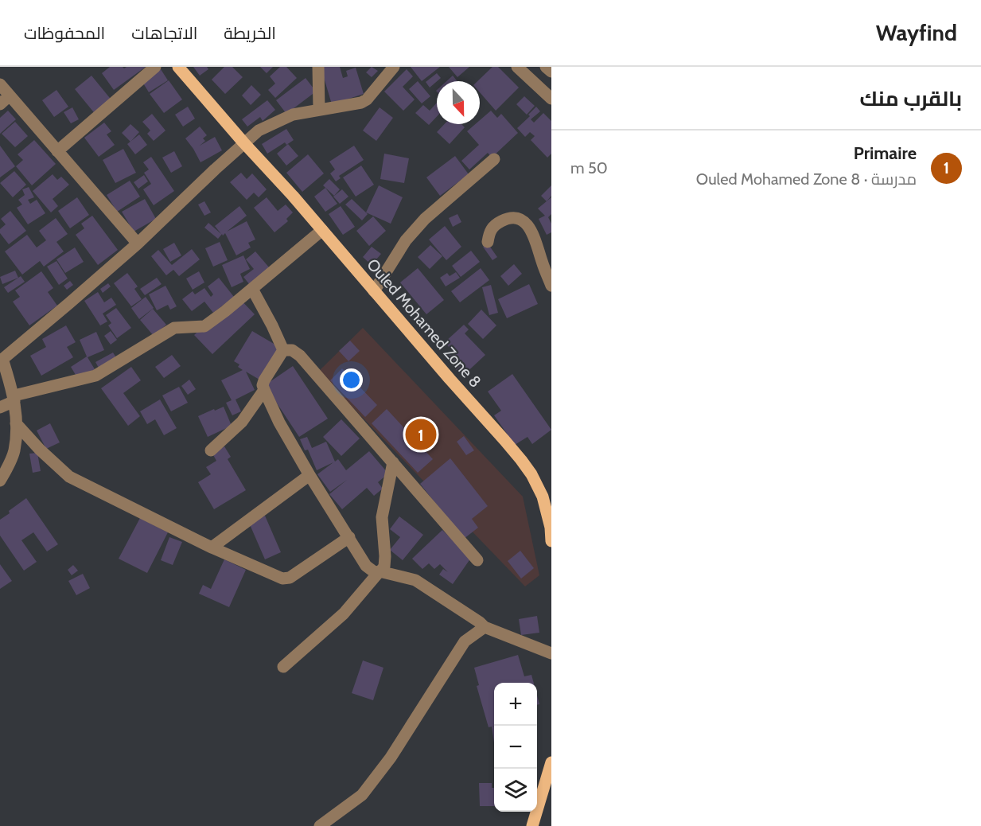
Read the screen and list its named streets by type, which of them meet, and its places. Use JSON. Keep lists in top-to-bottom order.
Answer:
{
  "streets": {
    "main road": ["Ouled Mohamed Zone 8"]
  },
  "north": "bottom",
  "page": {
    "header": "Wayfind",
    "nav": ["الخريطة", "الاتجاهات", "المحفوظات"],
    "heading": "بالقرب منك",
    "list": [
      {
        "mark": "1",
        "name": "Primaire",
        "note": "مدرسة · Ouled Mohamed Zone 8",
        "value": "50 m"
      }
    ],
    "pins": "1",
    "map_buttons": ["+", "−"]
  }
}
